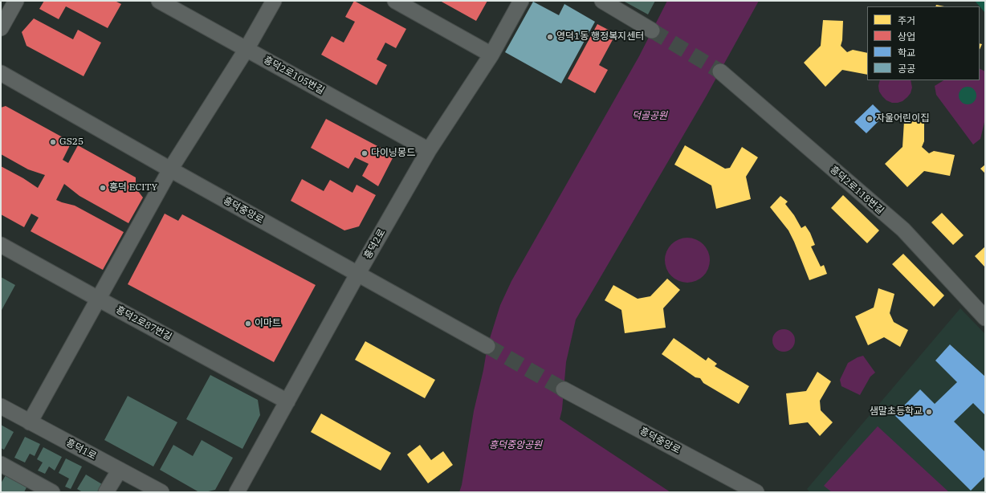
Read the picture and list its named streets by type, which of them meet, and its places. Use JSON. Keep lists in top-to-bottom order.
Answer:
{
  "streets": {
    "street": [
      "흥덕2로105번길",
      "흥덕2로118번길",
      "흥덕중앙로",
      "흥덕2로",
      "흥덕2로87번길",
      "흥덕1로"
    ]
  },
  "crossings": [
    ["흥덕2로105번길", "흥덕2로"],
    ["흥덕중앙로", "흥덕2로"],
    ["흥덕2로", "흥덕2로87번길"]
  ],
  "parks": ["덕골공원", "흥덕중앙공원"],
  "places": [
    "영덕1동 행정복지센터",
    "자울어린이집",
    "GS25",
    "다이닝몽드",
    "흥덕 ECITY",
    "이마트",
    "샘말초등학교"
  ],
  "legend": [
    "주거",
    "상업",
    "학교",
    "공공"
  ]
}
